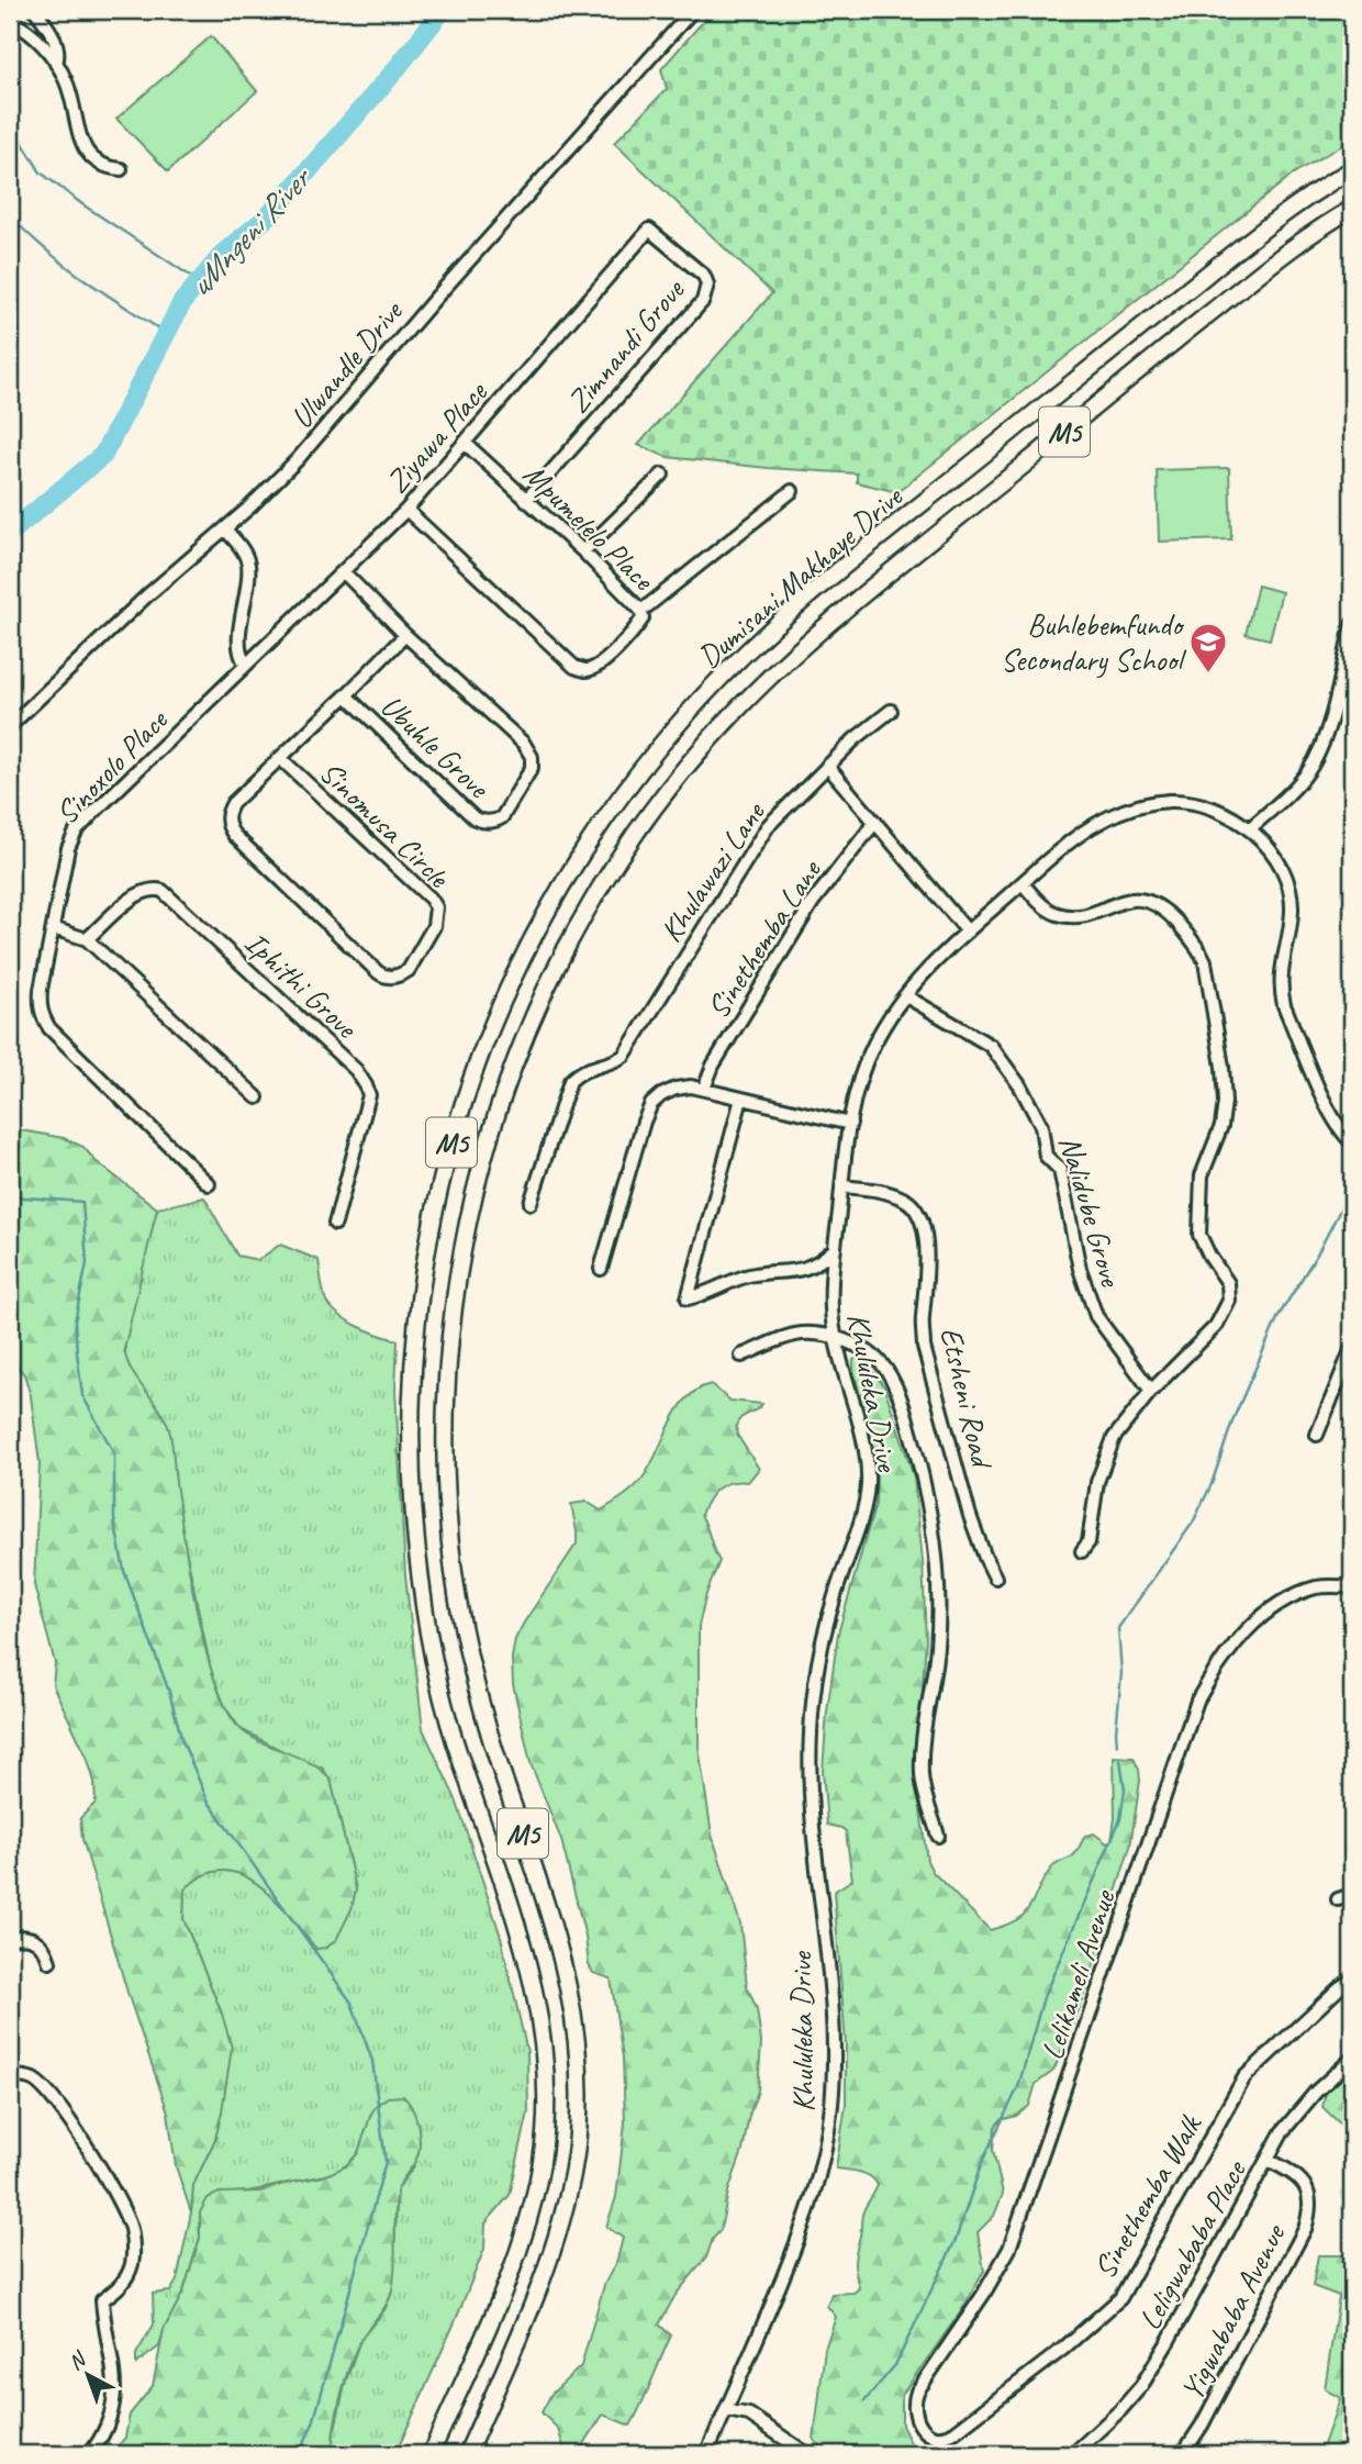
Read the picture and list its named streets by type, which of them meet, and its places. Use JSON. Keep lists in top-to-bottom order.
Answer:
{
  "streets": {
    "main road": ["M5", "Dumisani Makhaye Drive"],
    "street": [
      "Zimnandi Grove",
      "Ulwandle Drive",
      "Ziyawa Place",
      "Mpumelelo Place",
      "Ubuhle Grove",
      "Sinoxolo Place",
      "Sinomusa Circle",
      "Khulawazi Lane",
      "Sinethemba Lane",
      "Iphithi Grove",
      "Nalidube Grove",
      "Khululeka Drive",
      "Etsheni Road",
      "Lelikameli Avenue",
      "Sinethemba Walk",
      "Leligwababa Place",
      "Yigwababa Avenue"
    ]
  },
  "crossings": [
    ["Zimnandi Grove", "Ziyawa Place"],
    ["Zimnandi Grove", "Mpumelelo Place"],
    ["Ziyawa Place", "Mpumelelo Place"],
    ["Ziyawa Place", "Sinoxolo Place"],
    ["Nalidube Grove", "Khululeka Drive"],
    ["Khululeka Drive", "Etsheni Road"],
    ["Lelikameli Avenue", "Sinethemba Walk"],
    ["Leligwababa Place", "Yigwababa Avenue"]
  ],
  "water": ["uMngeni River"],
  "places": {
    "school or university": ["Buhlebemfundo Secondary School"]
  },
  "north": "top left"
}
